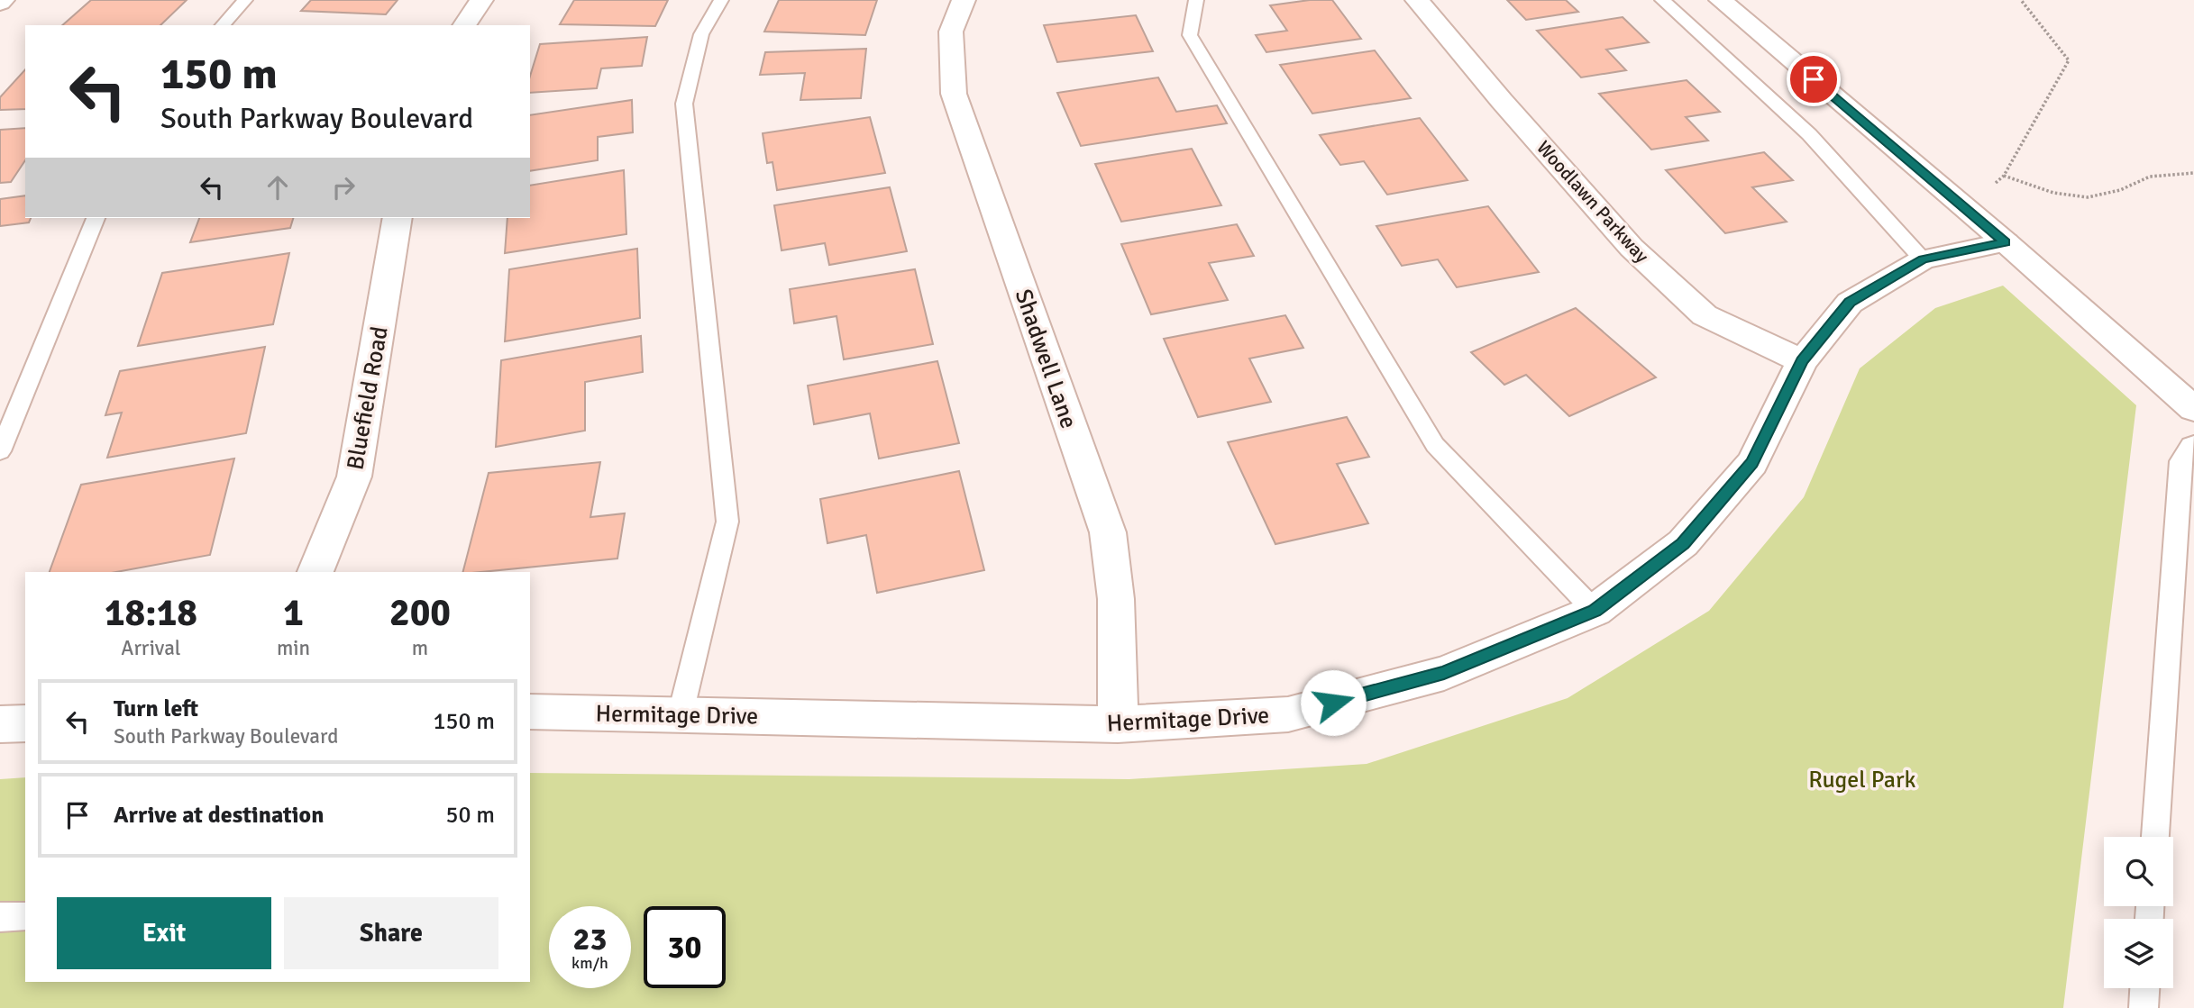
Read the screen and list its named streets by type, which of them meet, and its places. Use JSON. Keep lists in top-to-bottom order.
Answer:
{
  "streets": {
    "street": [
      "Woodlawn Parkway",
      "Shadwell Lane",
      "Bluefield Road",
      "Hermitage Drive"
    ]
  },
  "crossings": [
    ["Woodlawn Parkway", "Hermitage Drive"],
    ["Shadwell Lane", "Hermitage Drive"]
  ],
  "parks": ["Rugel Park"],
  "page": {
    "turn": ["150 m", "South Parkway Boulevard"],
    "eta": [
      "18:18",
      "Arrival",
      "1",
      "min",
      "200",
      "m"
    ],
    "list": [
      {
        "name": "Turn left",
        "note": "South Parkway Boulevard",
        "value": "150 m"
      },
      {
        "name": "Arrive at destination",
        "value": "50 m"
      }
    ],
    "buttons": ["Exit", "Share"],
    "speed": "23 km/h",
    "limit": "30"
  }
}
